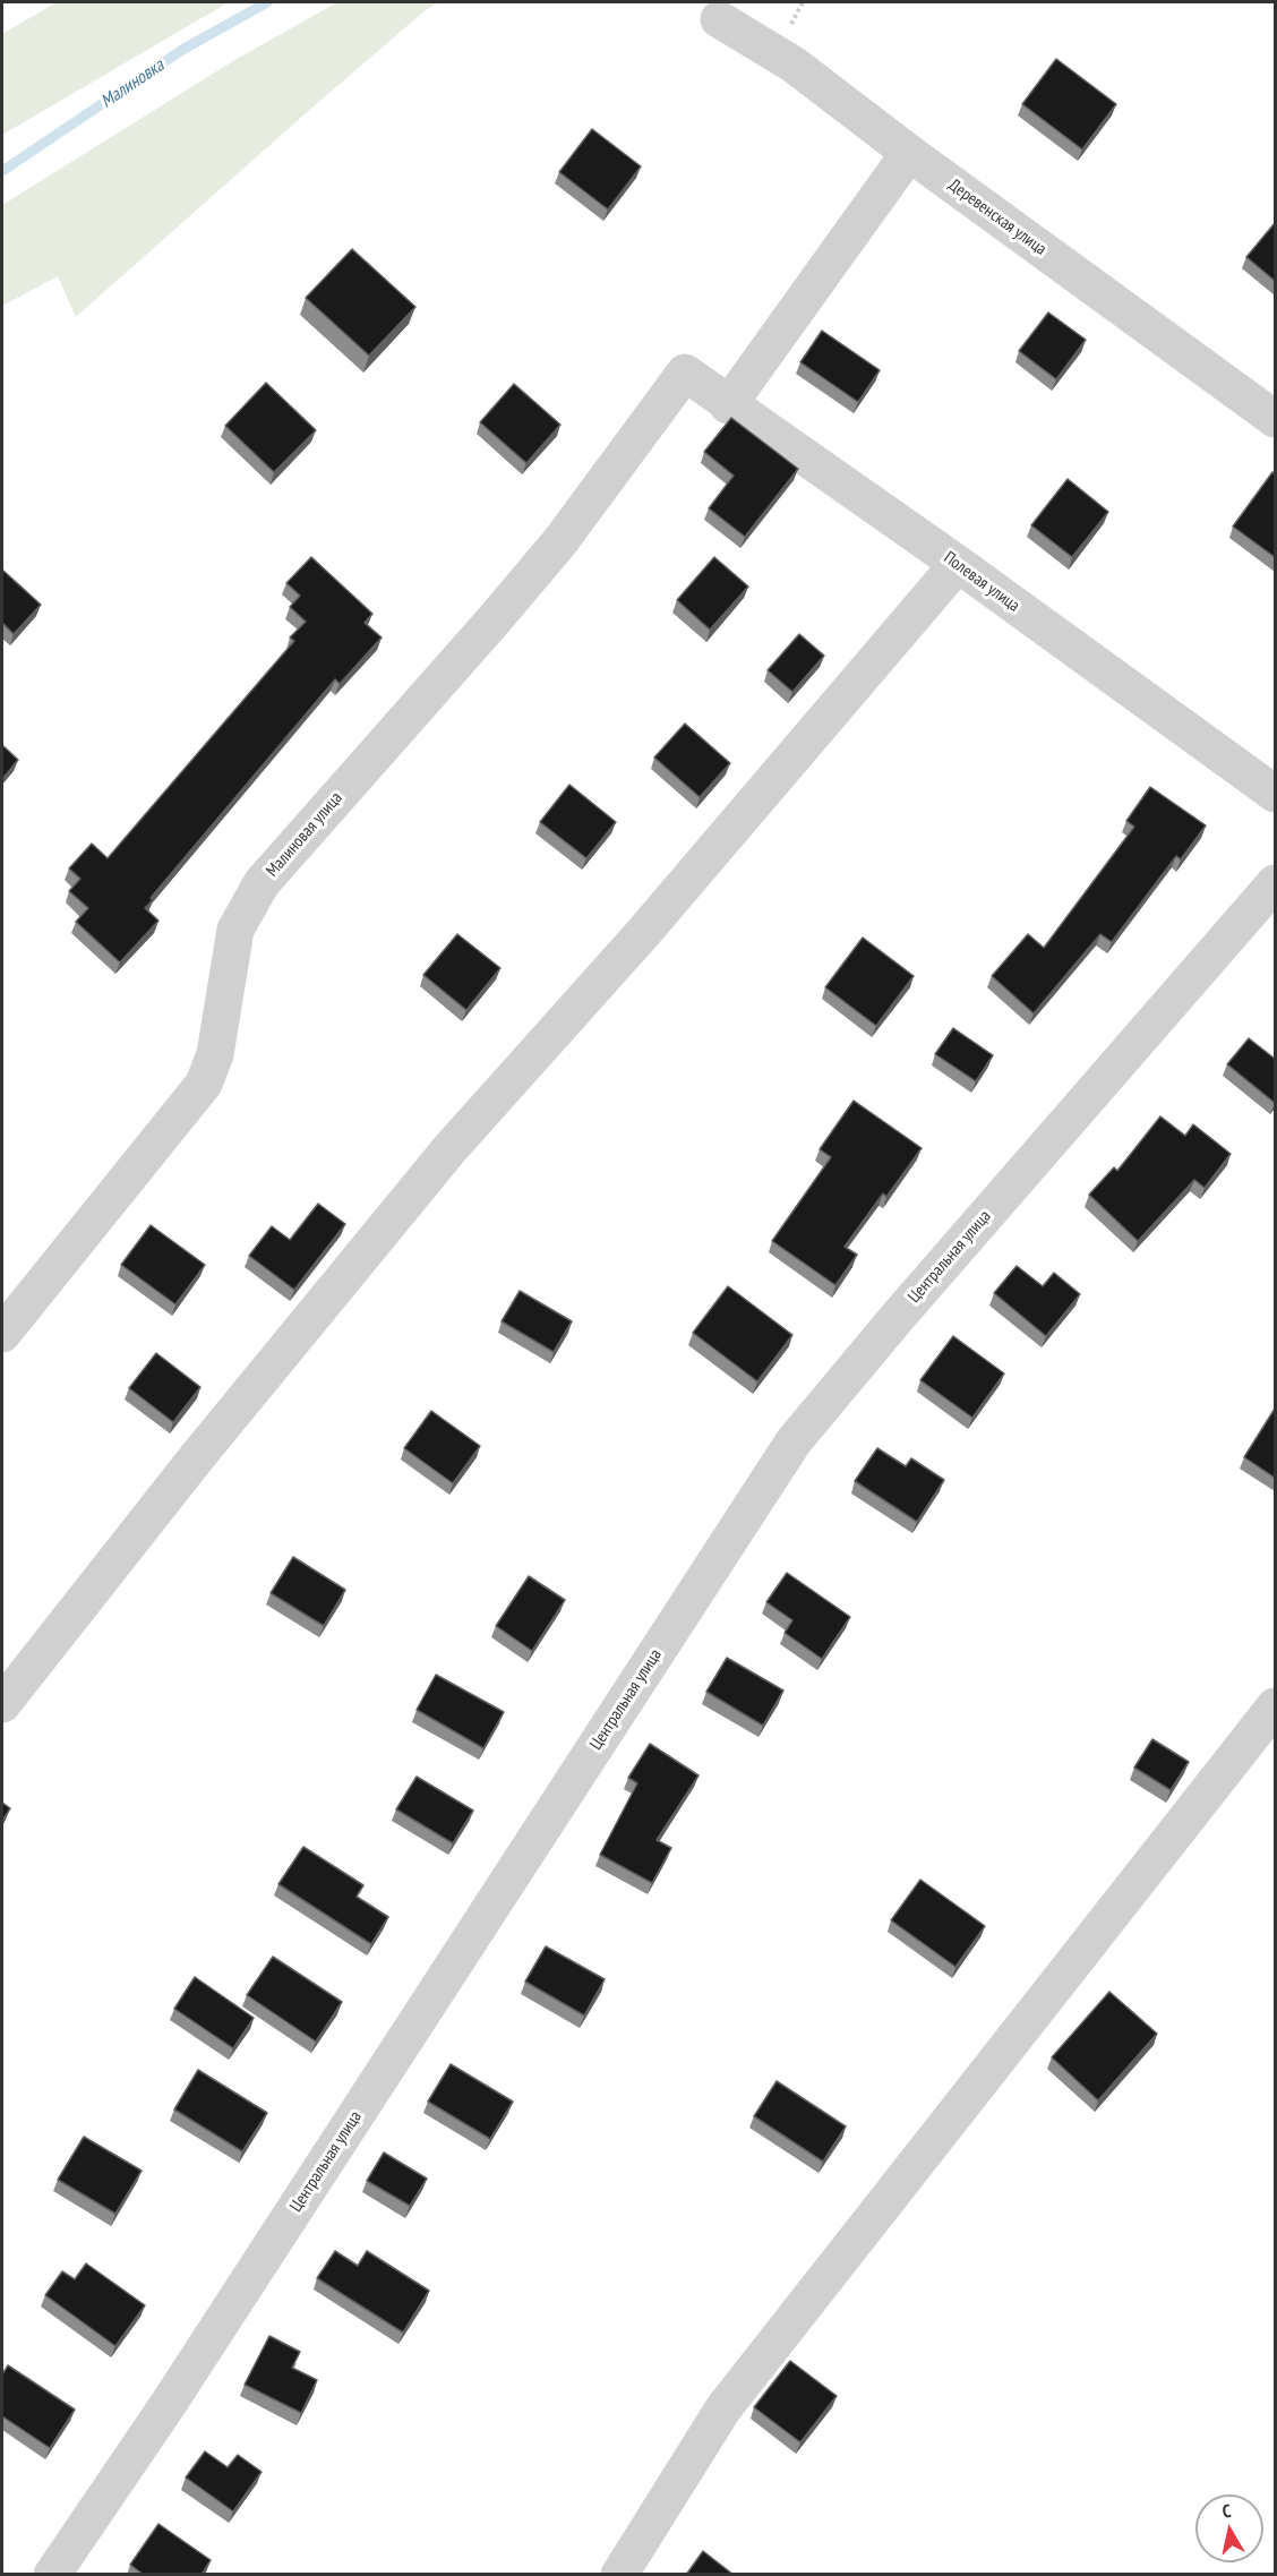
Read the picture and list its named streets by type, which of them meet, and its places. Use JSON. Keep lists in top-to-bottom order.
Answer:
{
  "streets": {
    "street": [
      "Деревенская улица",
      "Полевая улица",
      "Малиновая улица",
      "Центральная улица"
    ]
  },
  "crossings": [
    ["Полевая улица", "Малиновая улица"]
  ],
  "water": ["Малиновка"],
  "north": "top"
}
